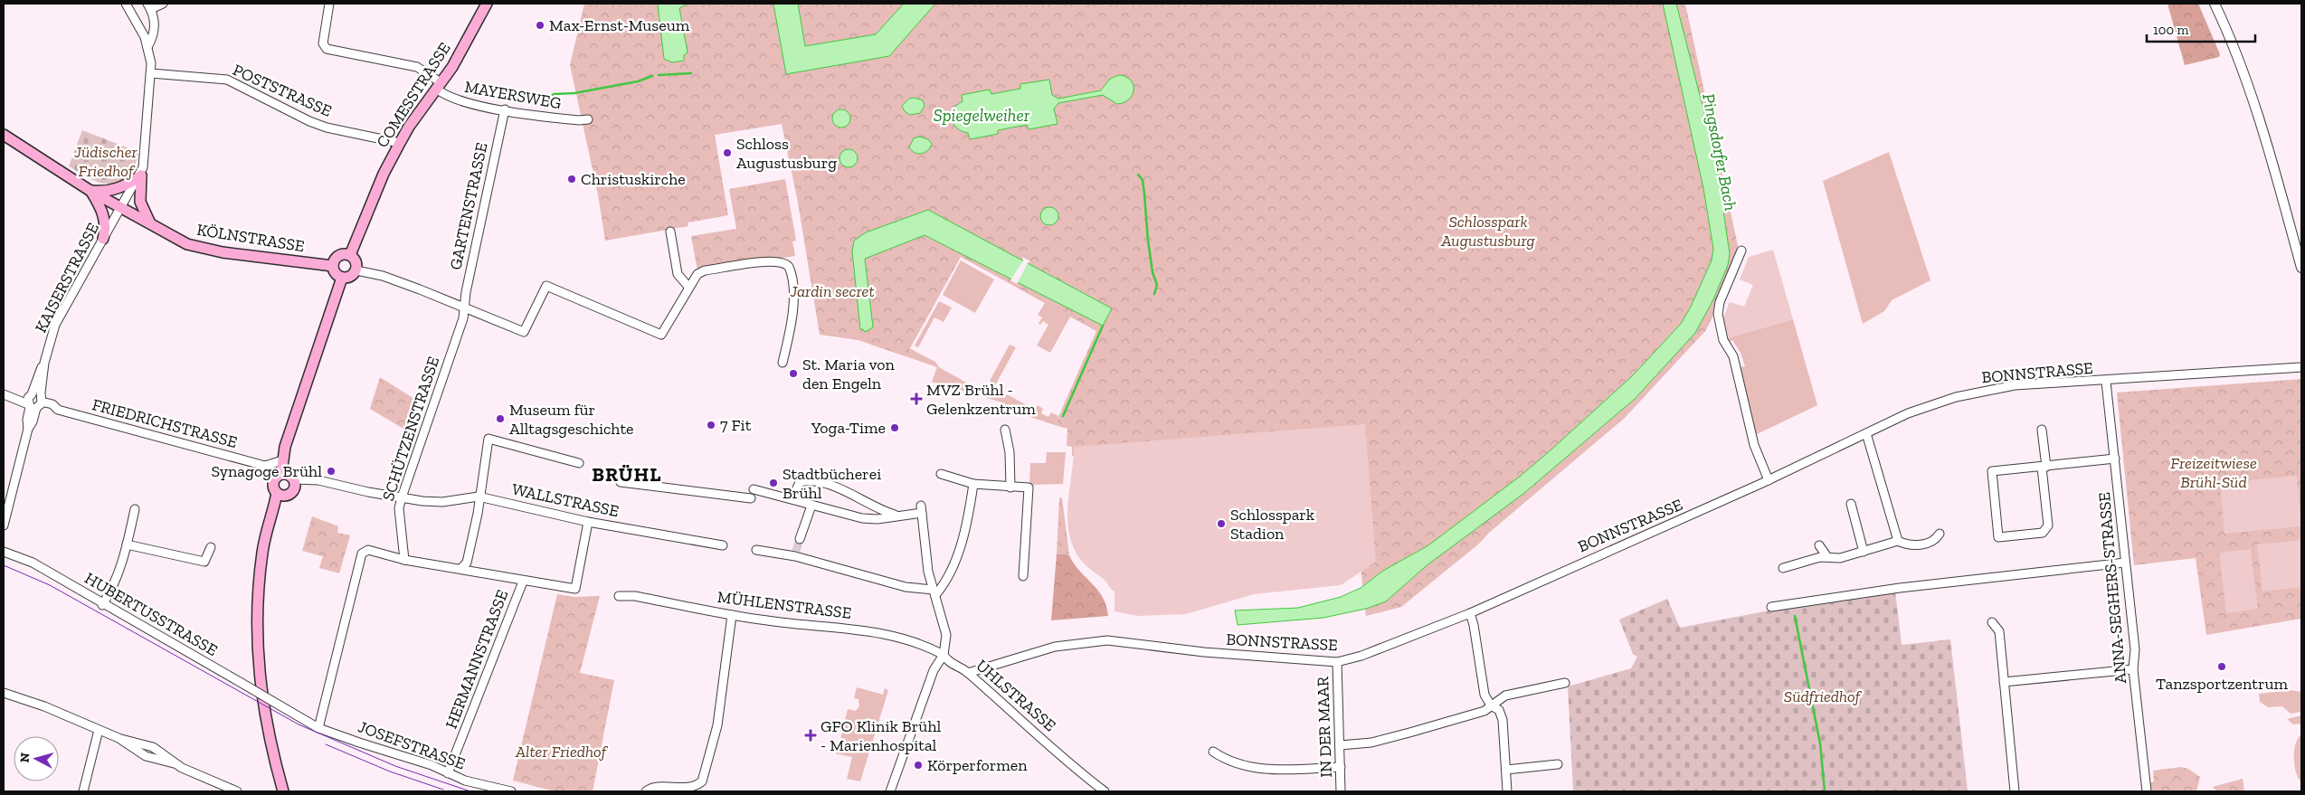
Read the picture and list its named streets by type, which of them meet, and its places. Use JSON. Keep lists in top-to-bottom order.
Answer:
{
  "streets": {
    "main road": ["COMESSTRASSE", "KÖLNSTRASSE"],
    "street": [
      "POSTSTRASSE",
      "MAYERSWEG",
      "GARTENSTRASSE",
      "KAISERSTRASSE",
      "BONNSTRASSE",
      "FRIEDRICHSTRASSE",
      "SCHÜTZENSTRASSE",
      "WALLSTRASSE",
      "ANNA-SEGHERS-STRASSE",
      "MÜHLENSTRASSE",
      "HUBERTUSSTRASSE",
      "HERMANNSTRASSE",
      "UHLSTRASSE",
      "IN DER MAAR",
      "JOSEFSTRASSE"
    ]
  },
  "crossings": [
    ["POSTSTRASSE", "COMESSTRASSE"],
    ["COMESSTRASSE", "MAYERSWEG"],
    ["COMESSTRASSE", "KÖLNSTRASSE"],
    ["MAYERSWEG", "GARTENSTRASSE"],
    ["GARTENSTRASSE", "SCHÜTZENSTRASSE"],
    ["KÖLNSTRASSE", "KAISERSTRASSE"],
    ["KAISERSTRASSE", "FRIEDRICHSTRASSE"],
    ["BONNSTRASSE", "ANNA-SEGHERS-STRASSE"],
    ["BONNSTRASSE", "UHLSTRASSE"],
    ["BONNSTRASSE", "IN DER MAAR"],
    ["SCHÜTZENSTRASSE", "WALLSTRASSE"],
    ["MÜHLENSTRASSE", "UHLSTRASSE"],
    ["HUBERTUSSTRASSE", "JOSEFSTRASSE"],
    ["HERMANNSTRASSE", "JOSEFSTRASSE"]
  ],
  "districts": ["BRÜHL"],
  "water": ["Spiegelweiher", "Pingsdorfer Bach"],
  "parks": [
    "Jüdischer Friedhof",
    "Schlosspark Augustusburg",
    "Jardin secret",
    "Freizeitwiese Brühl-Süd",
    "Südfriedhof",
    "Alter Friedhof"
  ],
  "places": {
    "other": [
      "Max-Ernst-Museum",
      "Schloss Augustusburg",
      "Christuskirche",
      "St. Maria von den Engeln",
      "Museum für Alltagsgeschichte",
      "7 Fit",
      "Yoga-Time",
      "Synagoge Brühl",
      "Stadtbücherei Brühl",
      "Schlosspark Stadion",
      "Tanzsportzentrum",
      "Körperformen"
    ],
    "health": ["MVZ Brühl - Gelenkzentrum", "GFO Klinik Brühl - Marienhospital"]
  },
  "scale_bar": "100 m",
  "north": "left"
}
